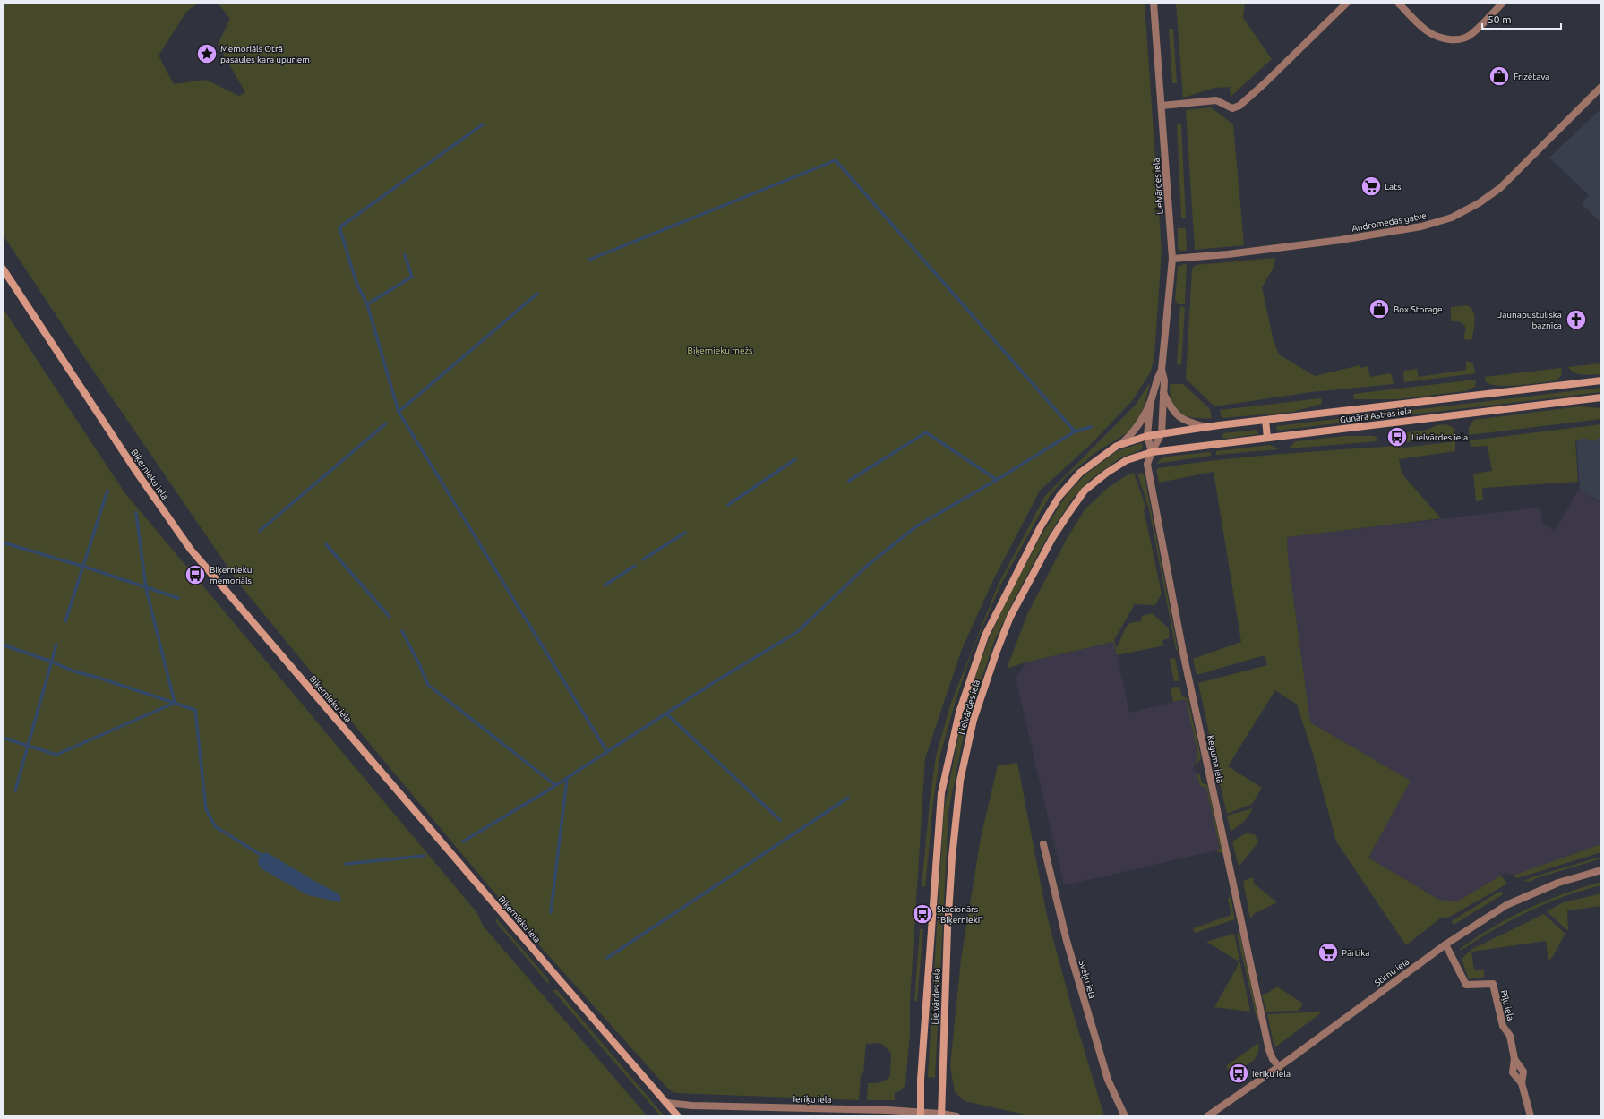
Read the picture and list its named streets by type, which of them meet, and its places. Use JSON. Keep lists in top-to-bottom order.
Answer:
{
  "streets": {
    "main road": ["Lielvārdes iela", "Gunāra Astras iela", "Biķernieku iela"],
    "street": [
      "Andromedas gatve",
      "Ķeguma iela",
      "Stirnu iela",
      "Sveķu iela",
      "Pīļu iela",
      "Ieriķu iela"
    ]
  },
  "crossings": [
    ["Lielvārdes iela", "Andromedas gatve"],
    ["Lielvārdes iela", "Gunāra Astras iela"],
    ["Lielvārdes iela", "Ķeguma iela"],
    ["Lielvārdes iela", "Ieriķu iela"],
    ["Gunāra Astras iela", "Ķeguma iela"],
    ["Biķernieku iela", "Ieriķu iela"],
    ["Ķeguma iela", "Stirnu iela"],
    ["Stirnu iela", "Pīļu iela"]
  ],
  "parks": ["Biķernieku mežs"],
  "places": {
    "place": ["Memoriāls Otrā pasaules kara upuriem"],
    "shop": ["Frizētava", "Box Storage"],
    "supermarket": ["Lats", "Pārtika"],
    "church": ["Jaunapustuliskā baznīca"],
    "bus stop": [
      "Lielvārdes iela",
      "Biķernieku memoriāls",
      "Stacionārs \"Biķernieki\"",
      "Ieriķu iela"
    ]
  },
  "scale_bar": "50 m"
}
